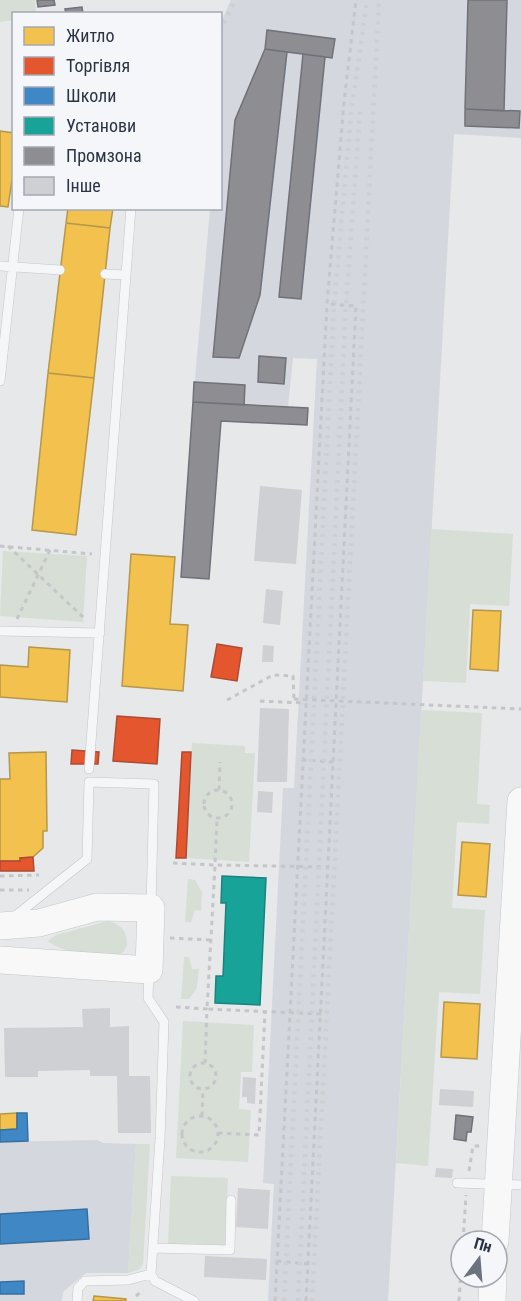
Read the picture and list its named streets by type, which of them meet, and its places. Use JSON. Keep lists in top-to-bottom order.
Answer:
{
  "legend": [
    "Житло",
    "Торгівля",
    "Школи",
    "Установи",
    "Промзона",
    "Інше"
  ],
  "north": "top"
}
